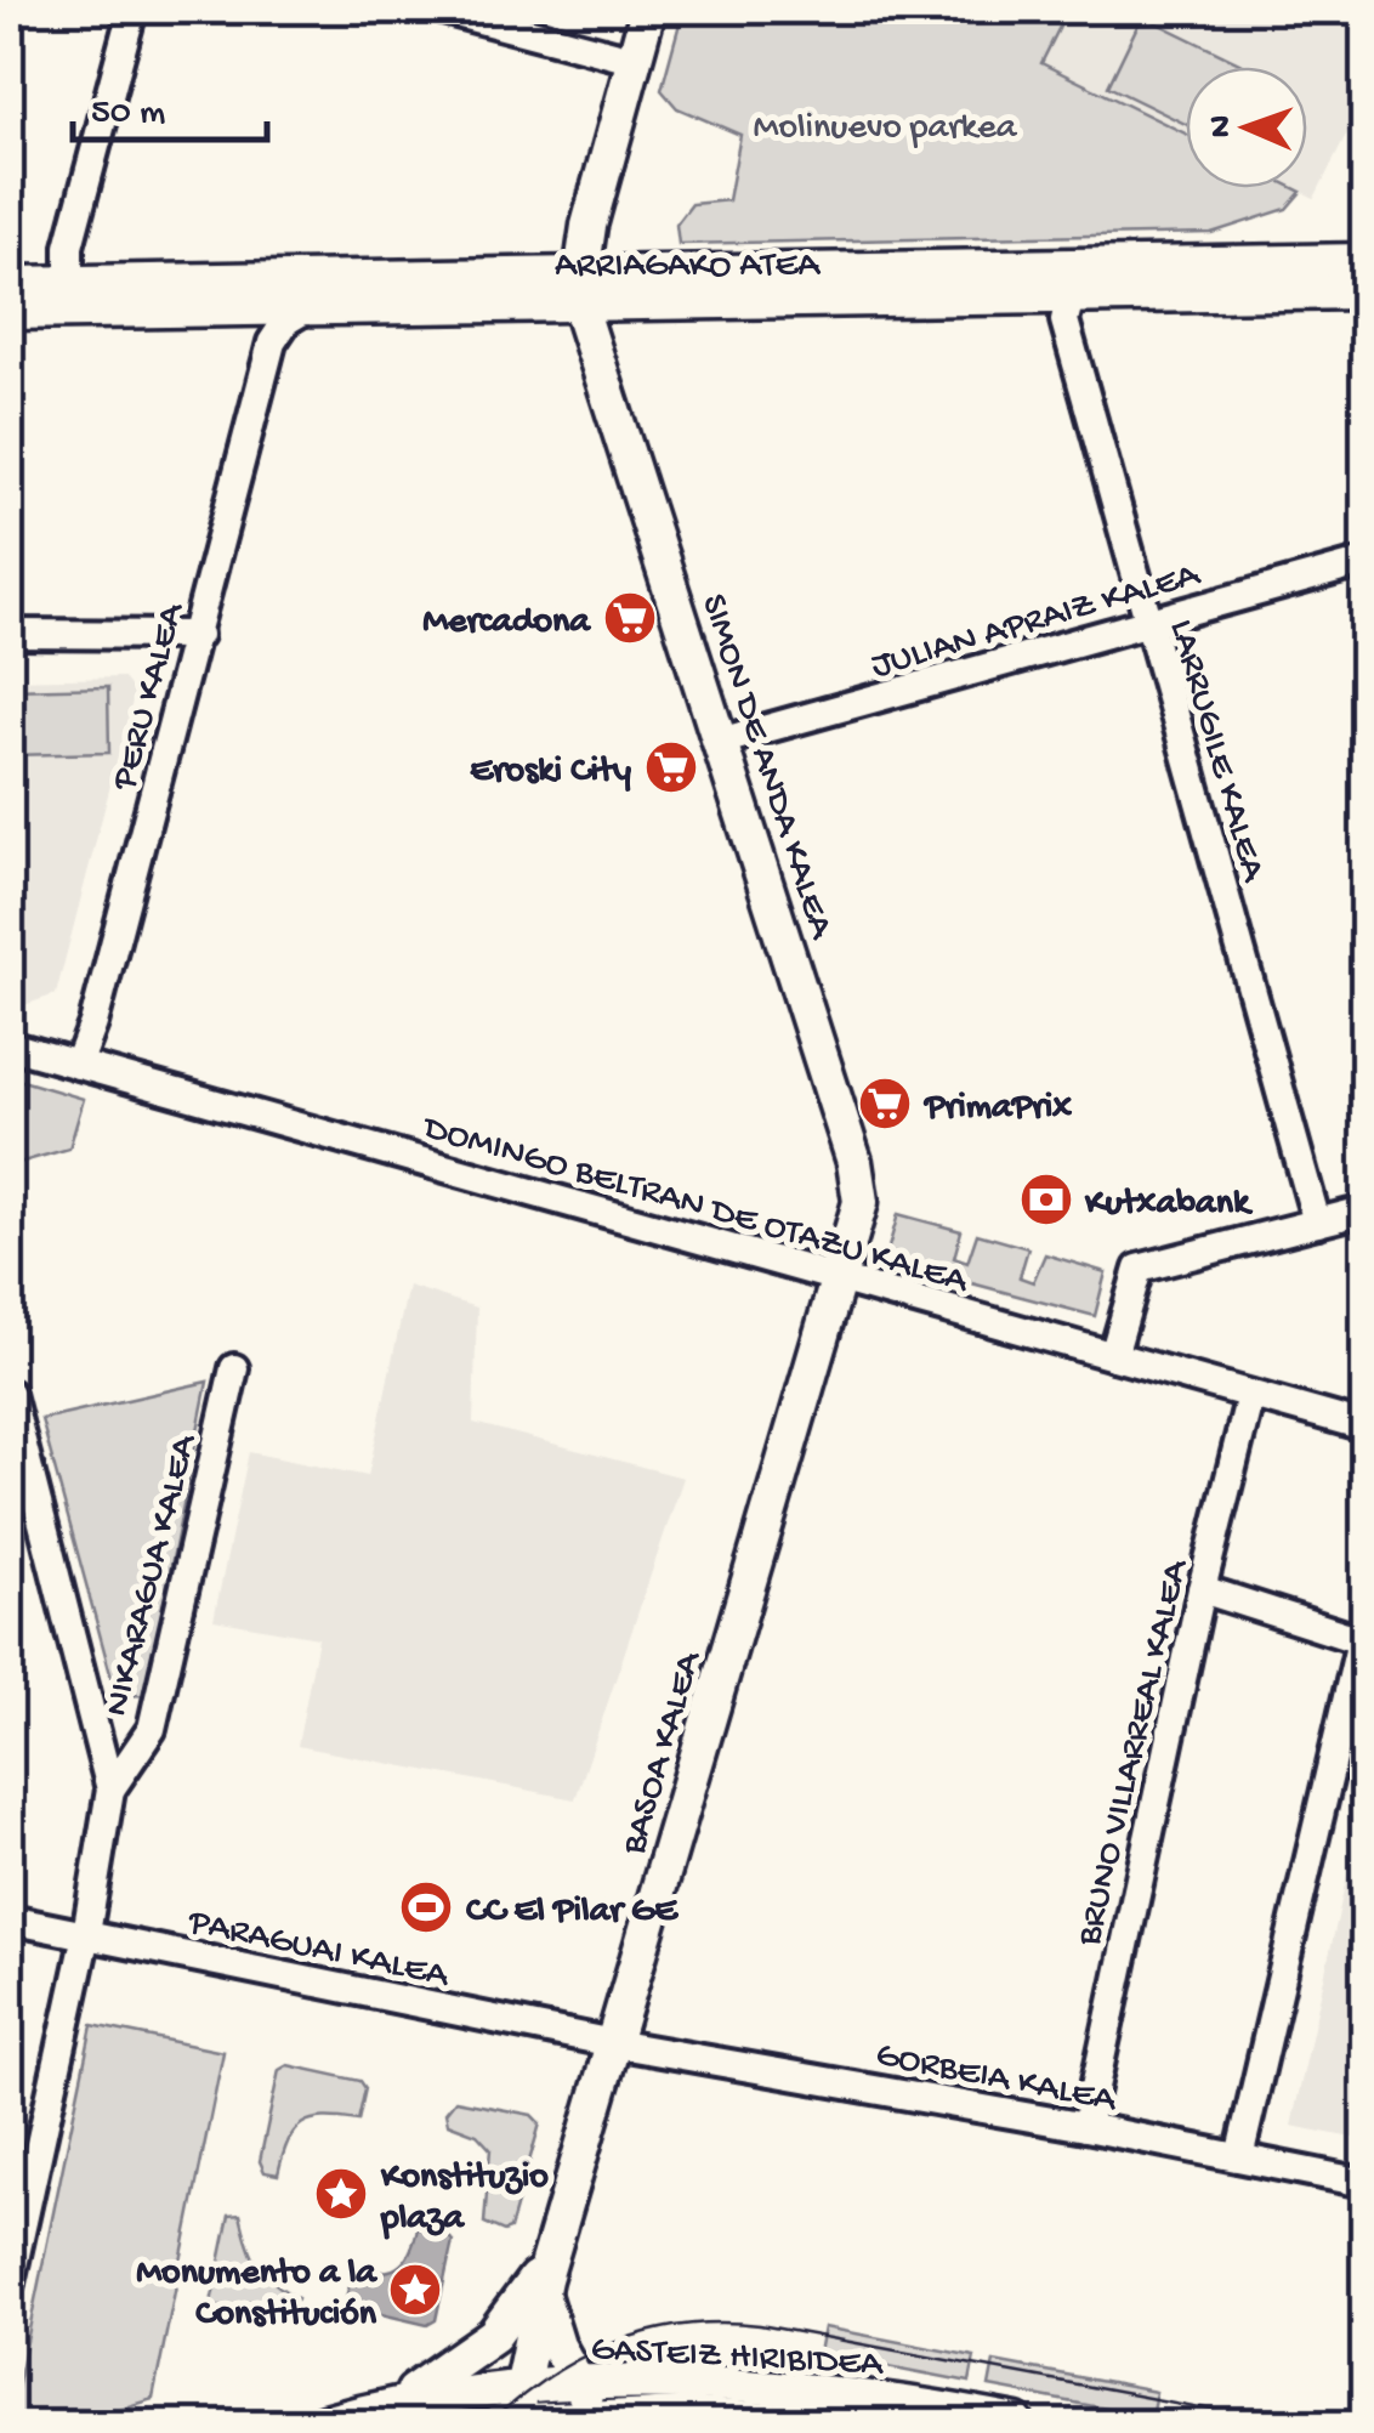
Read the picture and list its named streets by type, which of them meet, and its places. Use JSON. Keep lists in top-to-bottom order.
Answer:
{
  "streets": {
    "main road": [
      "ARRIAGAKO ATEA",
      "SIMON DE ANDA KALEA",
      "BASOA KALEA",
      "GASTEIZ HIRIBIDEA"
    ],
    "street": [
      "JULIAN APRAIZ KALEA",
      "PERU KALEA",
      "LARRUGILE KALEA",
      "DOMINGO BELTRAN DE OTAZU KALEA",
      "NIKARAGUA KALEA",
      "BRUNO VILLARREAL KALEA",
      "PARAGUAI KALEA",
      "GORBEIA KALEA"
    ]
  },
  "crossings": [
    ["ARRIAGAKO ATEA", "LARRUGILE KALEA"],
    ["ARRIAGAKO ATEA", "SIMON DE ANDA KALEA"],
    ["JULIAN APRAIZ KALEA", "LARRUGILE KALEA"],
    ["JULIAN APRAIZ KALEA", "SIMON DE ANDA KALEA"],
    ["PERU KALEA", "DOMINGO BELTRAN DE OTAZU KALEA"],
    ["SIMON DE ANDA KALEA", "DOMINGO BELTRAN DE OTAZU KALEA"],
    ["SIMON DE ANDA KALEA", "BASOA KALEA"],
    ["DOMINGO BELTRAN DE OTAZU KALEA", "BASOA KALEA"],
    ["DOMINGO BELTRAN DE OTAZU KALEA", "BRUNO VILLARREAL KALEA"],
    ["BASOA KALEA", "PARAGUAI KALEA"],
    ["BASOA KALEA", "GORBEIA KALEA"],
    ["BASOA KALEA", "GASTEIZ HIRIBIDEA"],
    ["BRUNO VILLARREAL KALEA", "GORBEIA KALEA"],
    ["PARAGUAI KALEA", "GORBEIA KALEA"]
  ],
  "parks": ["Molinuevo parkea"],
  "places": {
    "supermarket": ["Mercadona", "Eroski City", "PrimaPrix"],
    "bank": ["Kutxabank"],
    "sports": ["CC El Pilar GE"],
    "place": ["Konstituzio plaza", "Monumento a la Constitución"]
  },
  "scale_bar": "50 m",
  "north": "left"
}
